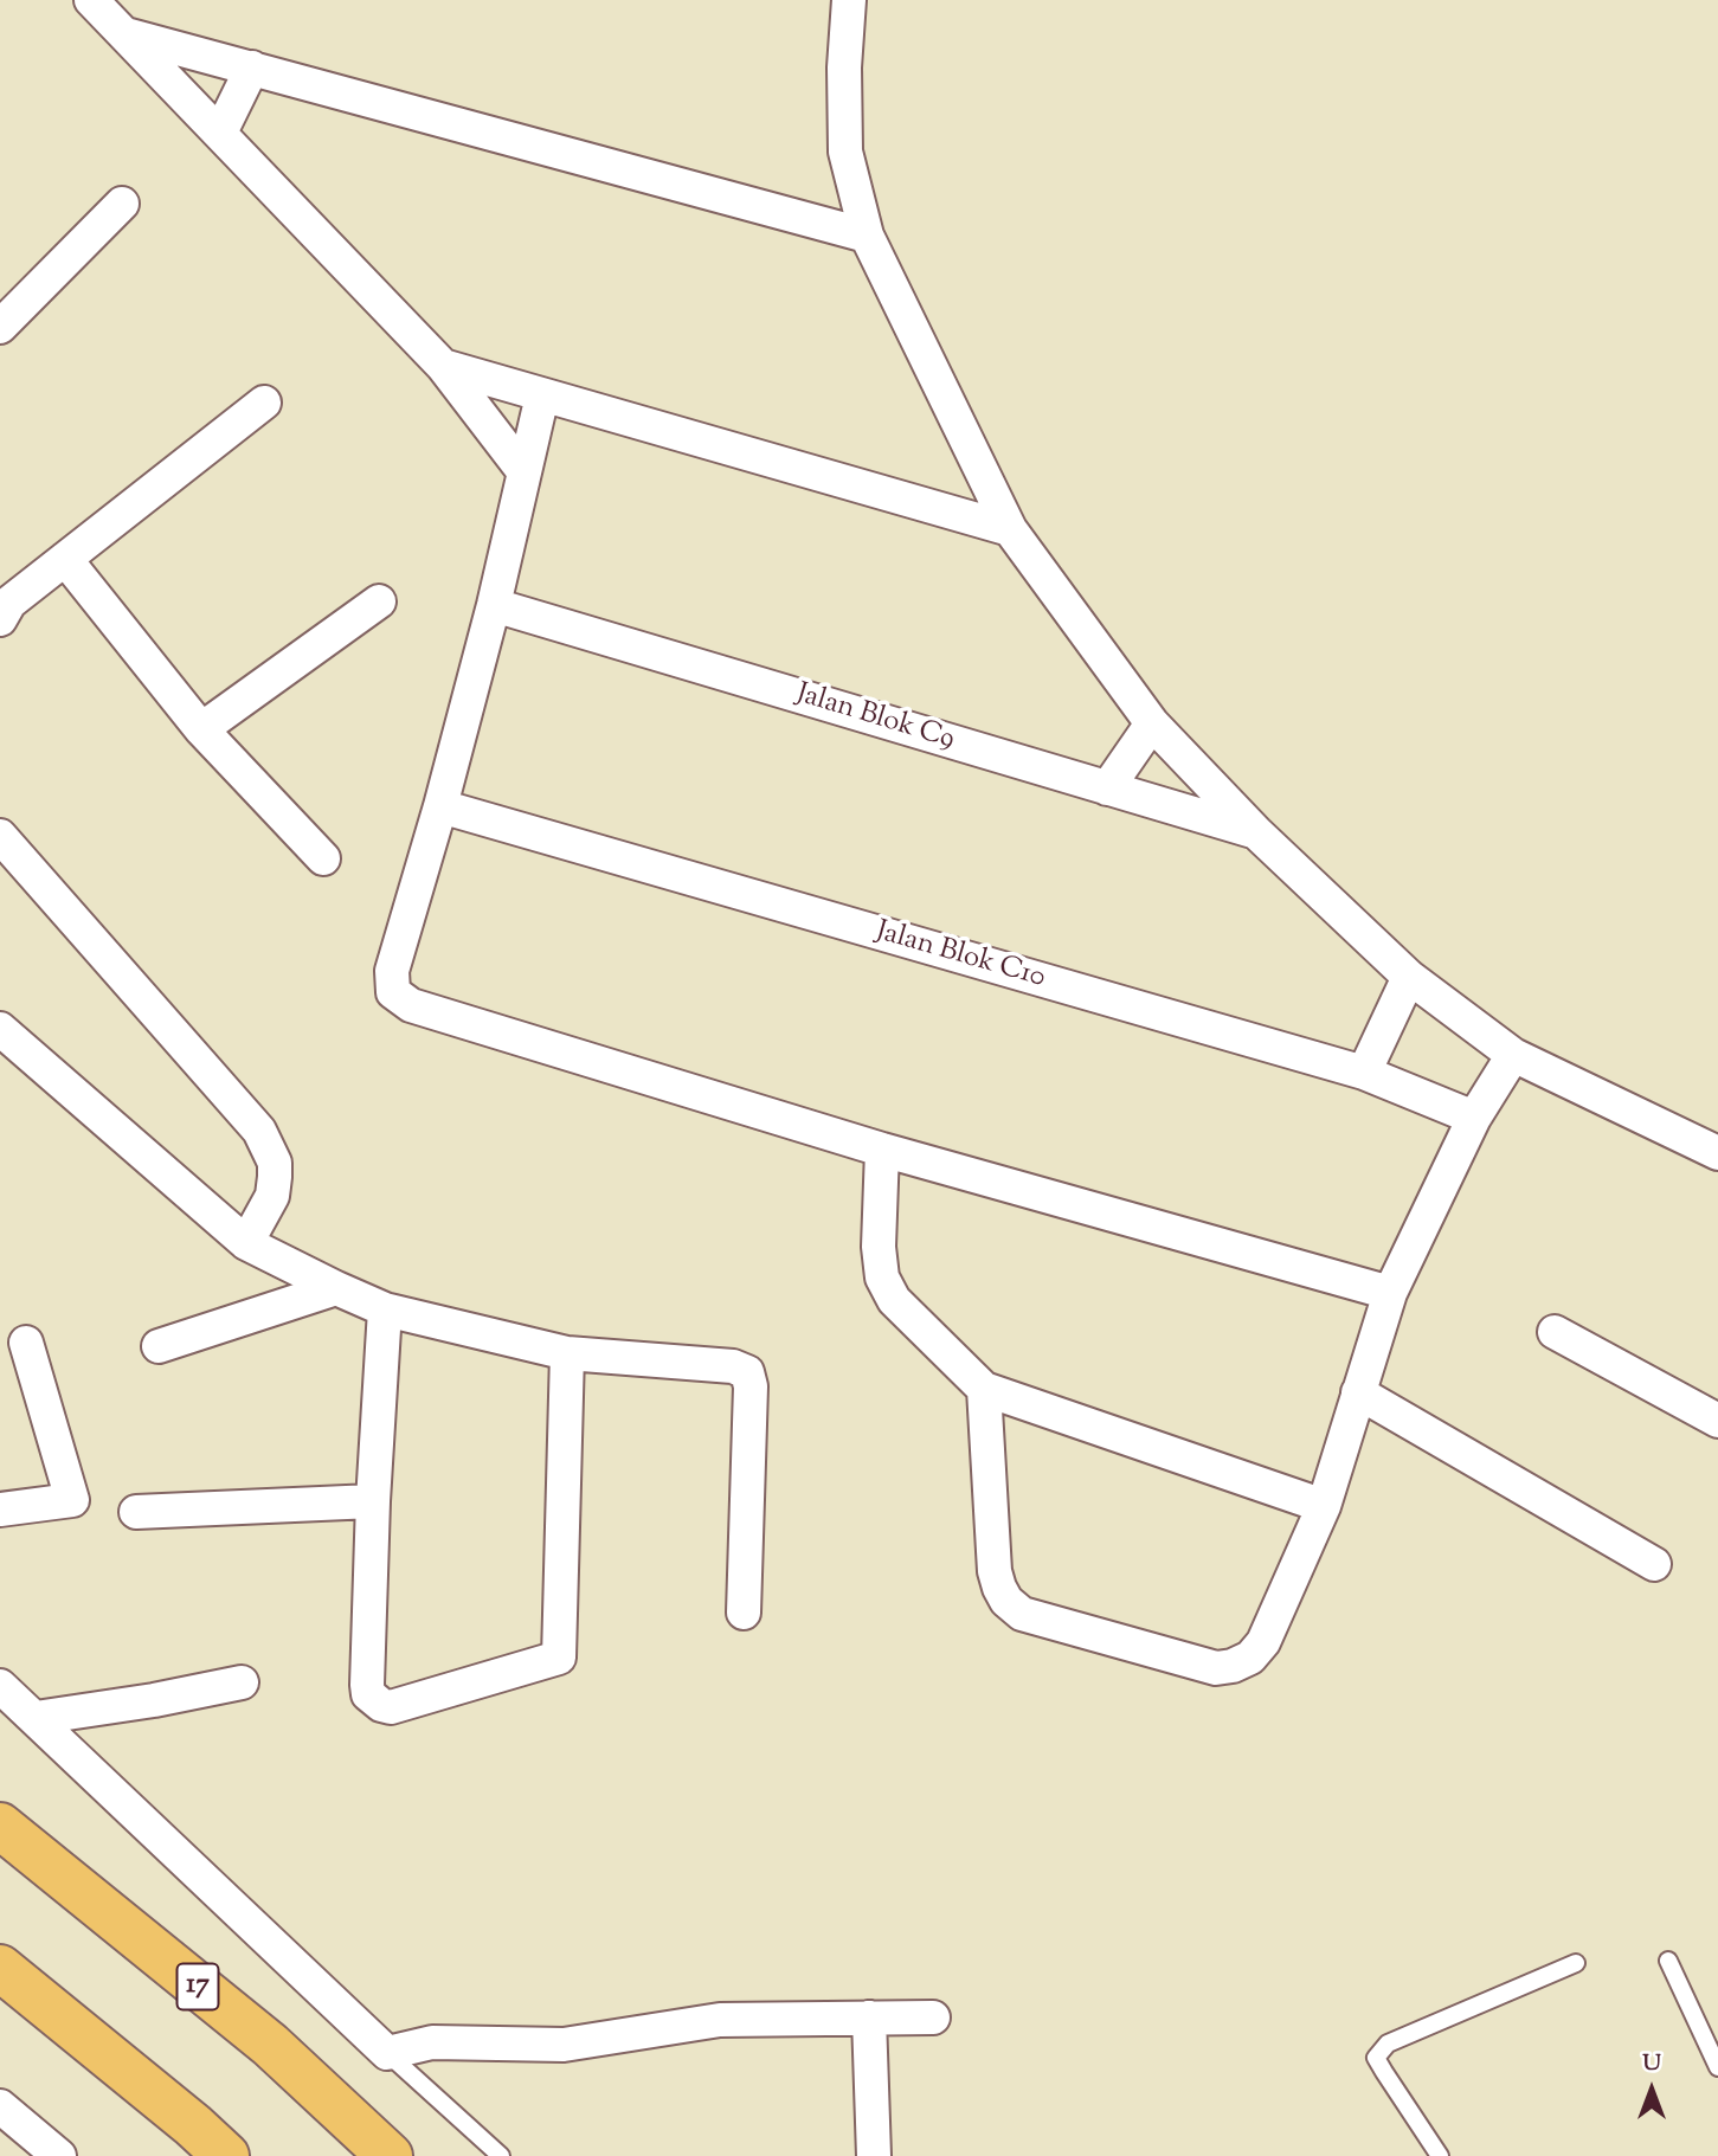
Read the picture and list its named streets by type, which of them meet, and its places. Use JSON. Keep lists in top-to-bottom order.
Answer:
{
  "streets": {
    "highway": ["17"],
    "street": ["Jalan Blok C9", "Jalan Blok C10"]
  },
  "north": "top"
}
